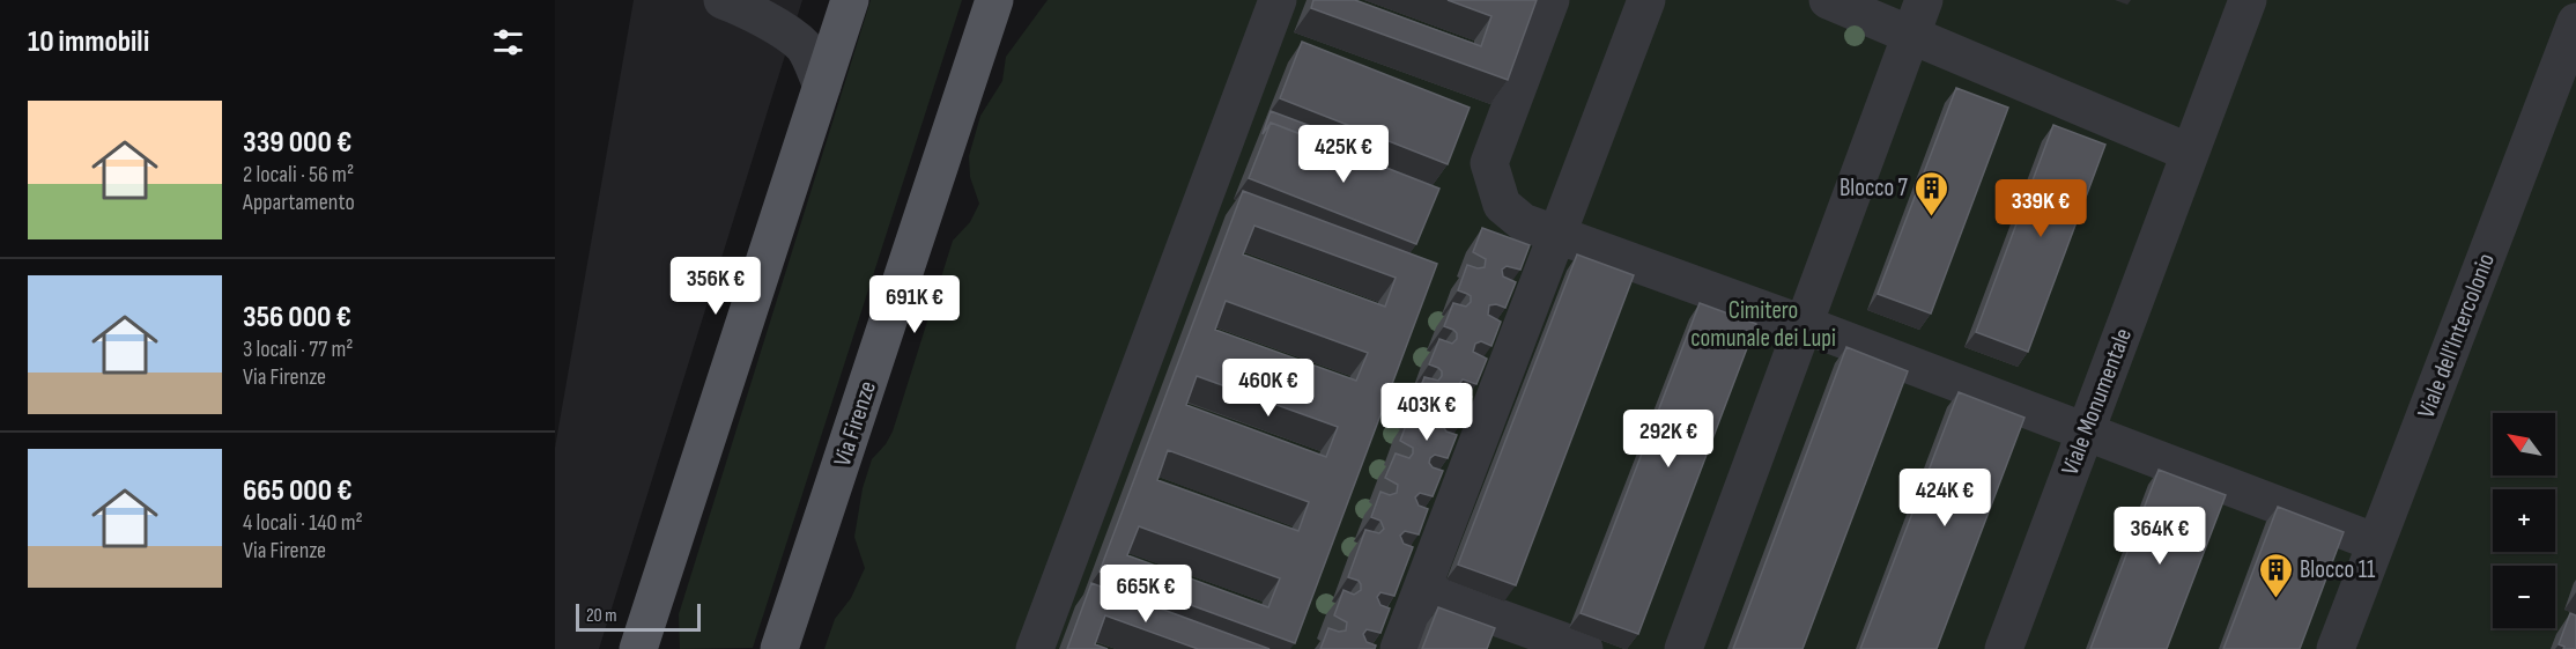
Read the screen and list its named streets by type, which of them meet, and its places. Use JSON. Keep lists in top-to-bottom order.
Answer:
{
  "streets": {
    "main road": ["Via Firenze"],
    "lane": ["Viale dell'Intercolonio", "Viale Monumentale"]
  },
  "parks": ["Cimitero comunale dei Lupi"],
  "places": {
    "building": ["Blocco 7", "Blocco 11"]
  },
  "scale_bar": "20 m",
  "north": "top left",
  "page": {
    "heading": "10 immobili",
    "list": [
      {
        "name": "339 000 €",
        "note": "2 locali · 56 m² · Appartamento"
      },
      {
        "name": "356 000 €",
        "note": "3 locali · 77 m² · Via Firenze"
      },
      {
        "name": "665 000 €",
        "note": "4 locali · 140 m² · Via Firenze"
      }
    ],
    "price": [
      "425K €",
      "339K €",
      "356K €",
      "691K €",
      "460K €",
      "403K €",
      "292K €",
      "424K €",
      "364K €",
      "665K €"
    ],
    "map_buttons": ["+", "−"],
    "scale": "20 m"
  }
}
